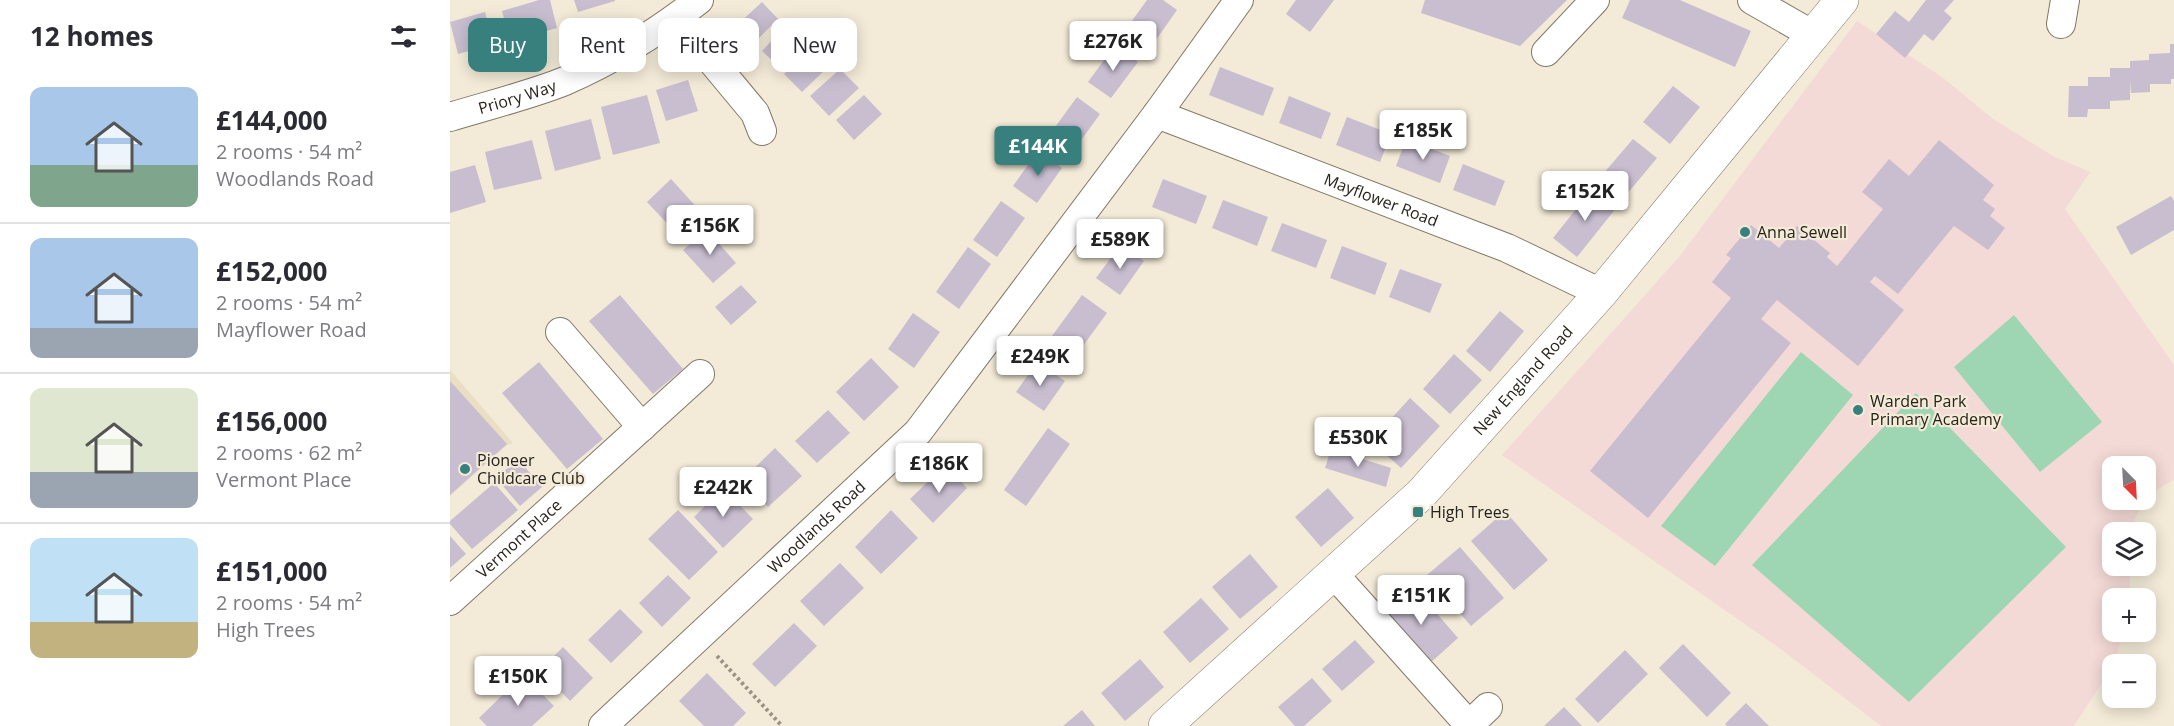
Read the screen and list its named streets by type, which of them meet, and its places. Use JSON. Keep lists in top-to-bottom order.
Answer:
{
  "streets": {
    "street": [
      "Priory Way",
      "Mayflower Road",
      "New England Road",
      "Woodlands Road",
      "Vermont Place"
    ]
  },
  "crossings": [
    ["Mayflower Road", "New England Road"],
    ["Mayflower Road", "Woodlands Road"]
  ],
  "places": {
    "other": ["Anna Sewell", "Warden Park Primary Academy", "Pioneer Childcare Club"],
    "transit": ["High Trees"]
  },
  "north": "bottom right",
  "page": {
    "heading": "12 homes",
    "chip": [
      "Buy",
      "Rent",
      "Filters",
      "New"
    ],
    "price": [
      "£276K",
      "£185K",
      "£144K",
      "£152K",
      "£156K",
      "£589K",
      "£249K",
      "£530K",
      "£186K",
      "£242K",
      "£151K",
      "£150K"
    ],
    "list": [
      {
        "name": "£144,000",
        "note": "2 rooms · 54 m² · Woodlands Road"
      },
      {
        "name": "£152,000",
        "note": "2 rooms · 54 m² · Mayflower Road"
      },
      {
        "name": "£156,000",
        "note": "2 rooms · 62 m² · Vermont Place"
      },
      {
        "name": "£151,000",
        "note": "2 rooms · 54 m² · High Trees"
      }
    ],
    "map_buttons": ["+", "−"]
  }
}
